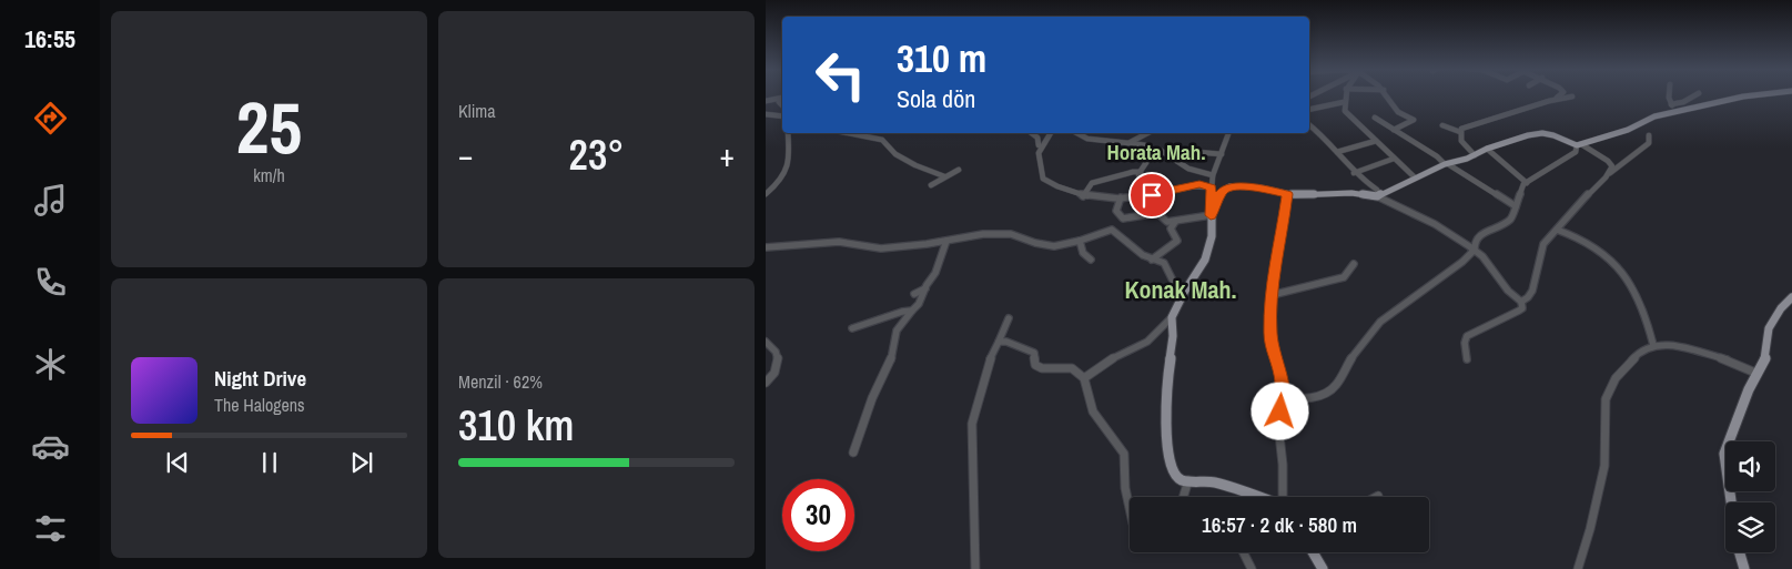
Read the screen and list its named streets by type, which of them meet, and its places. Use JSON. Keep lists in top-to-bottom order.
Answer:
{
  "districts": ["Horata Mah.", "Konak Mah."],
  "page": {
    "tabs": "16:55",
    "tile": [
      ["25", "km/h"],
      "Klima",
      ["Menzil · 62%", "310 km"]
    ],
    "turn": ["310 m", "Sola dön"],
    "heat": ["−", "23°", "+"],
    "song": ["Night Drive", "The Halogens"],
    "limit": "30",
    "trip": "16:57 · 2 dk · 580 m"
  }
}
